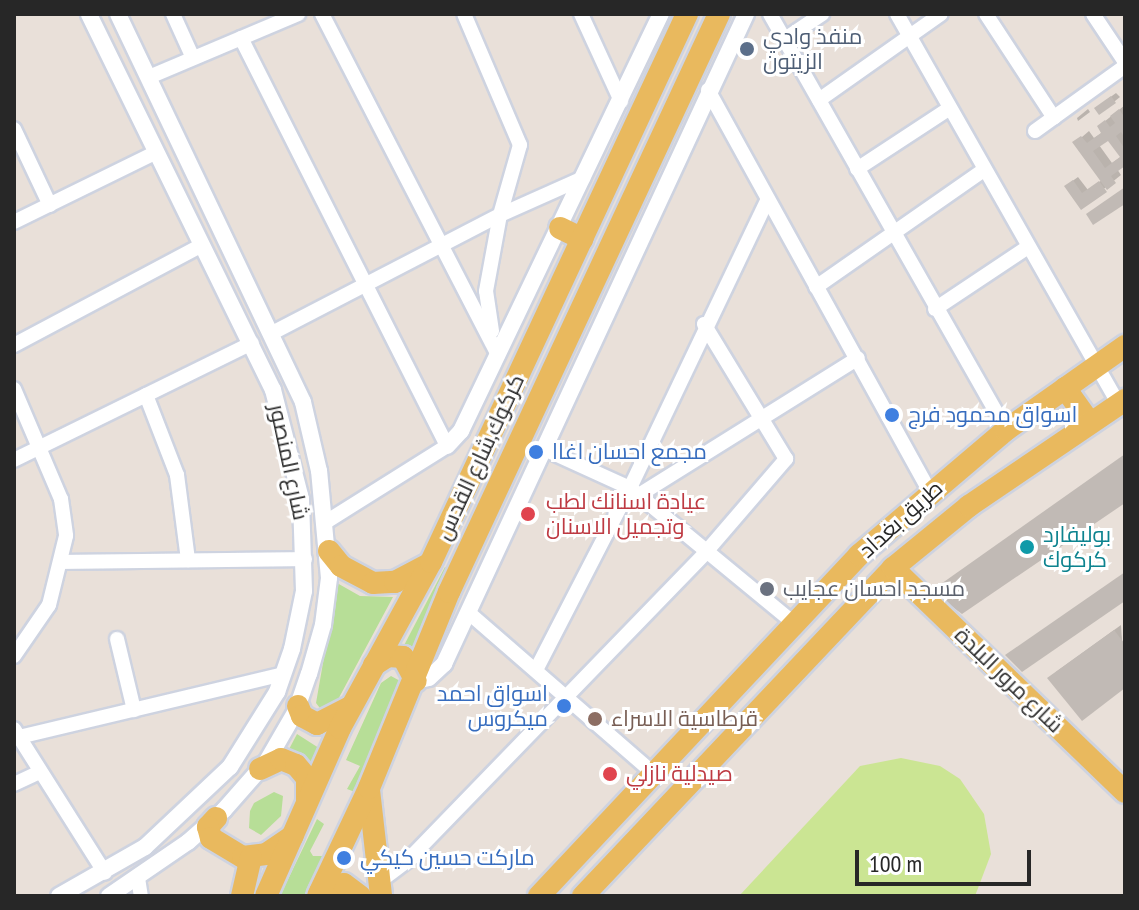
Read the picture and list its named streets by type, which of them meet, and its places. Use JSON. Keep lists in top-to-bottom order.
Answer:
{
  "streets": {
    "main road": ["كركوك,شارع القدس", "طريق بغداد", "شارع مرور البلدة"],
    "street": ["شارع المنصور"]
  },
  "crossings": [
    ["طريق بغداد", "شارع مرور البلدة"]
  ],
  "places": [
    "منفذ وادي الزيتون",
    "اسواق محمود فرج",
    "مجمع احسان اغاا",
    "عيادة اسنانك لطب وتجميل الاسنان",
    "بوليفارد كركوك",
    "مسجد احسان عجايب",
    "اسواق احمد ميكروس",
    "قرطاسية الاسراء",
    "صيدلية نازلي",
    "ماركت حسين كيكي"
  ],
  "scale_bar": "100 m"
}
